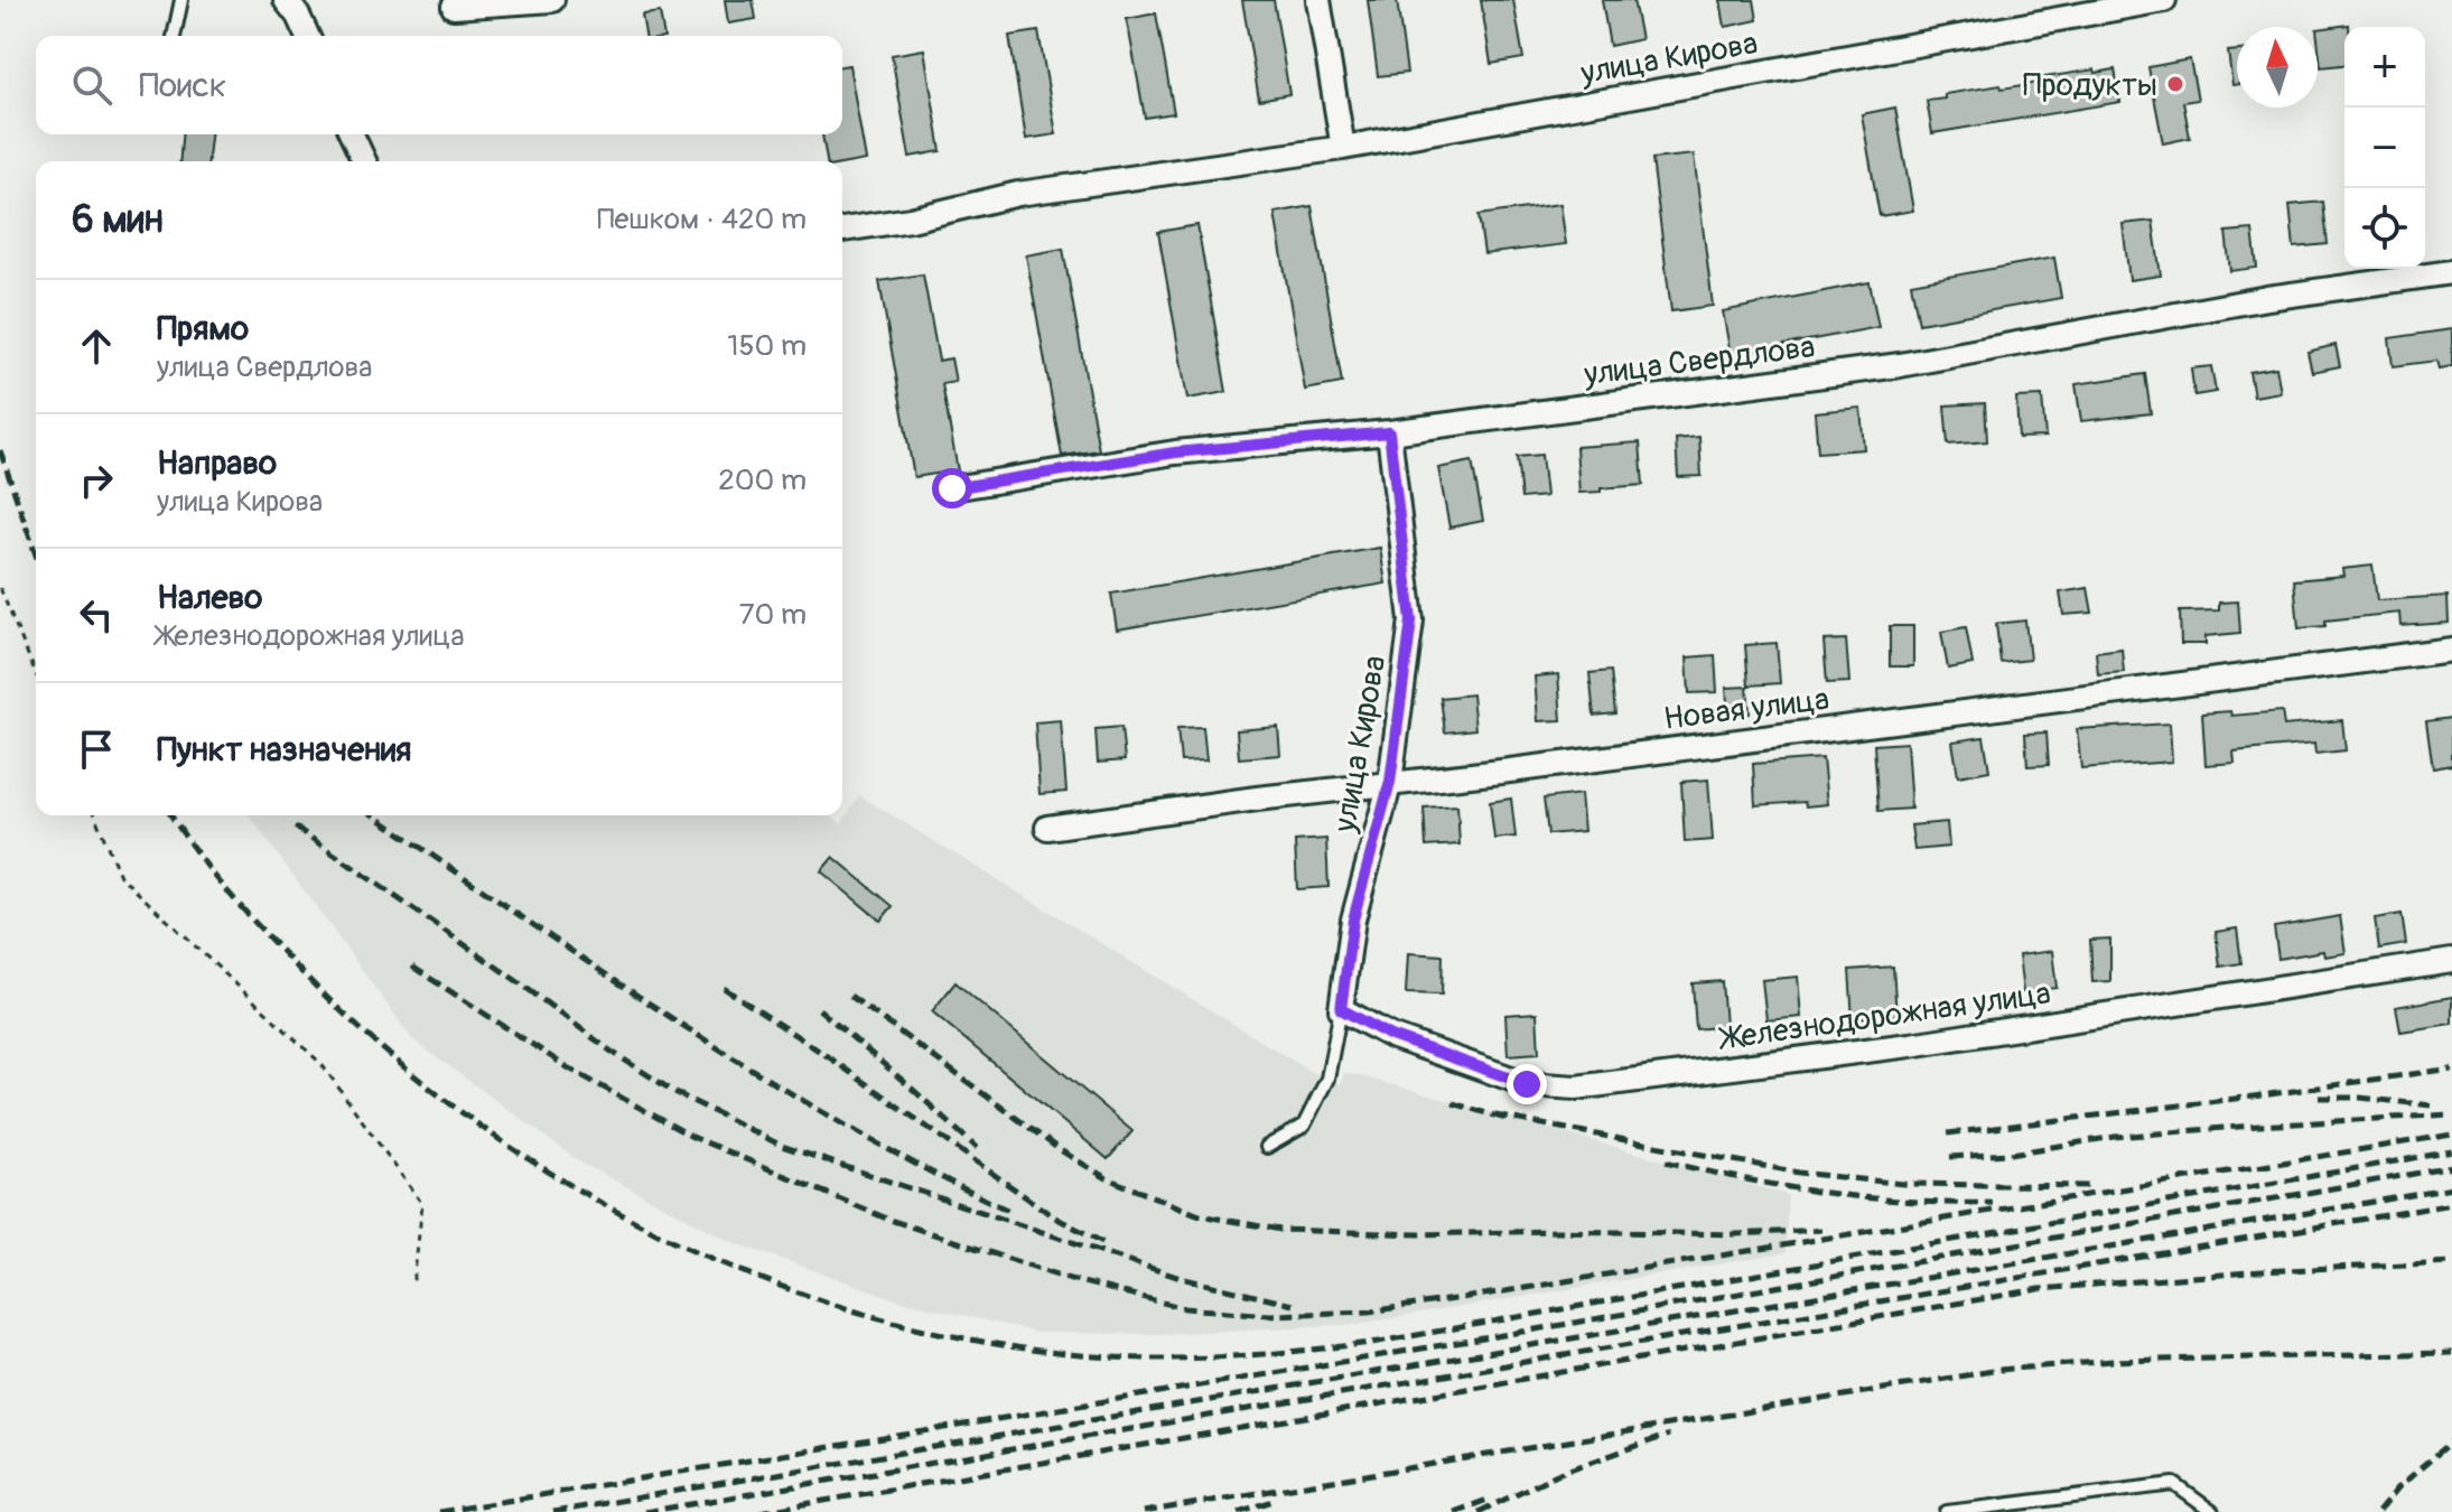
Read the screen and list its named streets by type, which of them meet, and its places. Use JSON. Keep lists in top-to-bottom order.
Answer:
{
  "streets": {
    "street": [
      "улица Кирова",
      "улица Свердлова",
      "Новая улица",
      "Железнодорожная улица"
    ]
  },
  "crossings": [
    ["улица Кирова", "улица Свердлова"],
    ["улица Кирова", "Новая улица"],
    ["улица Кирова", "Железнодорожная улица"]
  ],
  "places": ["Продукты"],
  "north": "top",
  "page": {
    "map_buttons": ["+", "−"],
    "search": "Поиск",
    "heading": ["6 мин", "Пешком · 420 m"],
    "list": [
      ["Прямо", "улица Свердлова", "150 m"],
      ["Направо", "улица Кирова", "200 m"],
      ["Налево", "Железнодорожная улица", "70 m"],
      "Пункт назначения"
    ]
  }
}
